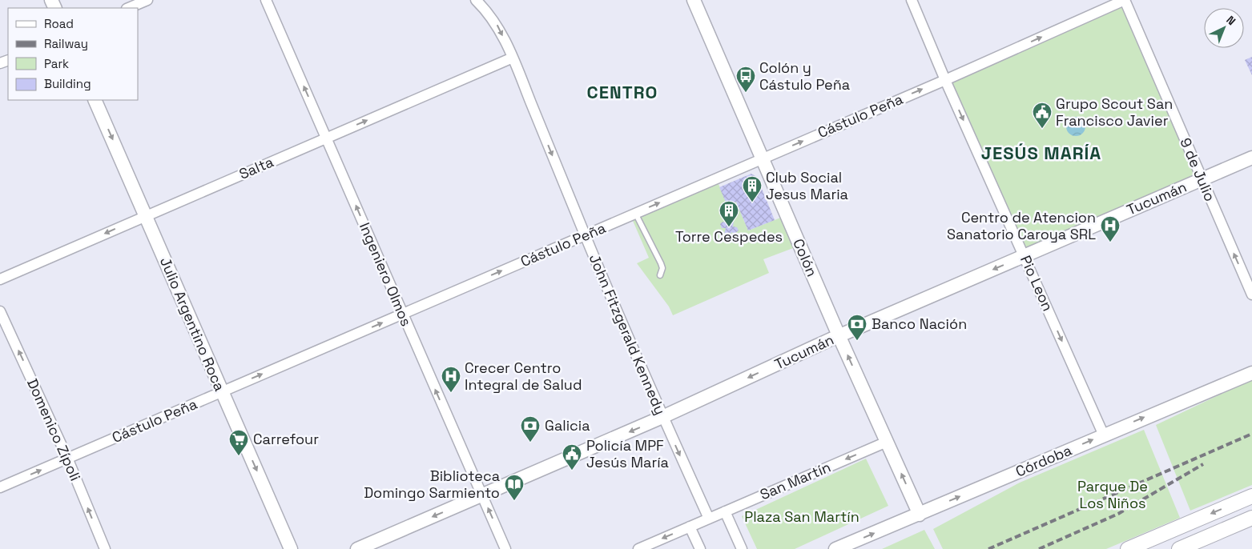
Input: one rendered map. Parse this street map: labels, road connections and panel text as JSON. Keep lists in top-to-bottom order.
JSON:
{
  "streets": {
    "street": [
      "Cástulo Peña",
      "Salta",
      "9 de Julio",
      "Tucumán",
      "Colón",
      "Ingeniero Olmos",
      "Pio Leon",
      "Julio Argentino Roca",
      "John Fitzgerald Kennedy",
      "Domenico Zípoli",
      "Córdoba",
      "San Martín"
    ]
  },
  "crossings": [
    ["Cástulo Peña", "9 de Julio"],
    ["Cástulo Peña", "Colón"],
    ["Cástulo Peña", "Ingeniero Olmos"],
    ["Cástulo Peña", "Pio Leon"],
    ["Cástulo Peña", "Julio Argentino Roca"],
    ["Cástulo Peña", "John Fitzgerald Kennedy"],
    ["Cástulo Peña", "Domenico Zípoli"],
    ["Salta", "Ingeniero Olmos"],
    ["Salta", "Julio Argentino Roca"],
    ["Salta", "John Fitzgerald Kennedy"],
    ["9 de Julio", "Tucumán"],
    ["Tucumán", "Colón"],
    ["Tucumán", "Ingeniero Olmos"],
    ["Tucumán", "Pio Leon"],
    ["Tucumán", "John Fitzgerald Kennedy"],
    ["Colón", "Córdoba"],
    ["Colón", "San Martín"],
    ["Pio Leon", "Córdoba"],
    ["John Fitzgerald Kennedy", "San Martín"]
  ],
  "one_way": [
    "Cástulo Peña",
    "9 de Julio",
    "Tucumán",
    "Ingeniero Olmos",
    "Pio Leon",
    "Julio Argentino Roca",
    "John Fitzgerald Kennedy",
    "Domenico Zípoli",
    "Córdoba",
    "San Martín"
  ],
  "districts": ["CENTRO", "JESÚS MARÍA"],
  "parks": ["Parque De Los Niños", "Plaza San Martín"],
  "places": {
    "bus stop": ["Colón y Cástulo Peña"],
    "public building": ["Grupo Scout San Francisco Javier", "Policía MPF Jesús María"],
    "building": ["Club Social Jesus Maria", "Torre Cespedes"],
    "hospital": ["Centro de Atencion Sanatorio Caroya SRL", "Crecer Centro Integral de Salud"],
    "bank": ["Banco Nación", "Galicia"],
    "supermarket": ["Carrefour"],
    "library": ["Biblioteca Domingo Sarmiento"]
  },
  "legend": [
    "Road",
    "Railway",
    "Park",
    "Building"
  ],
  "north": "top right"
}
